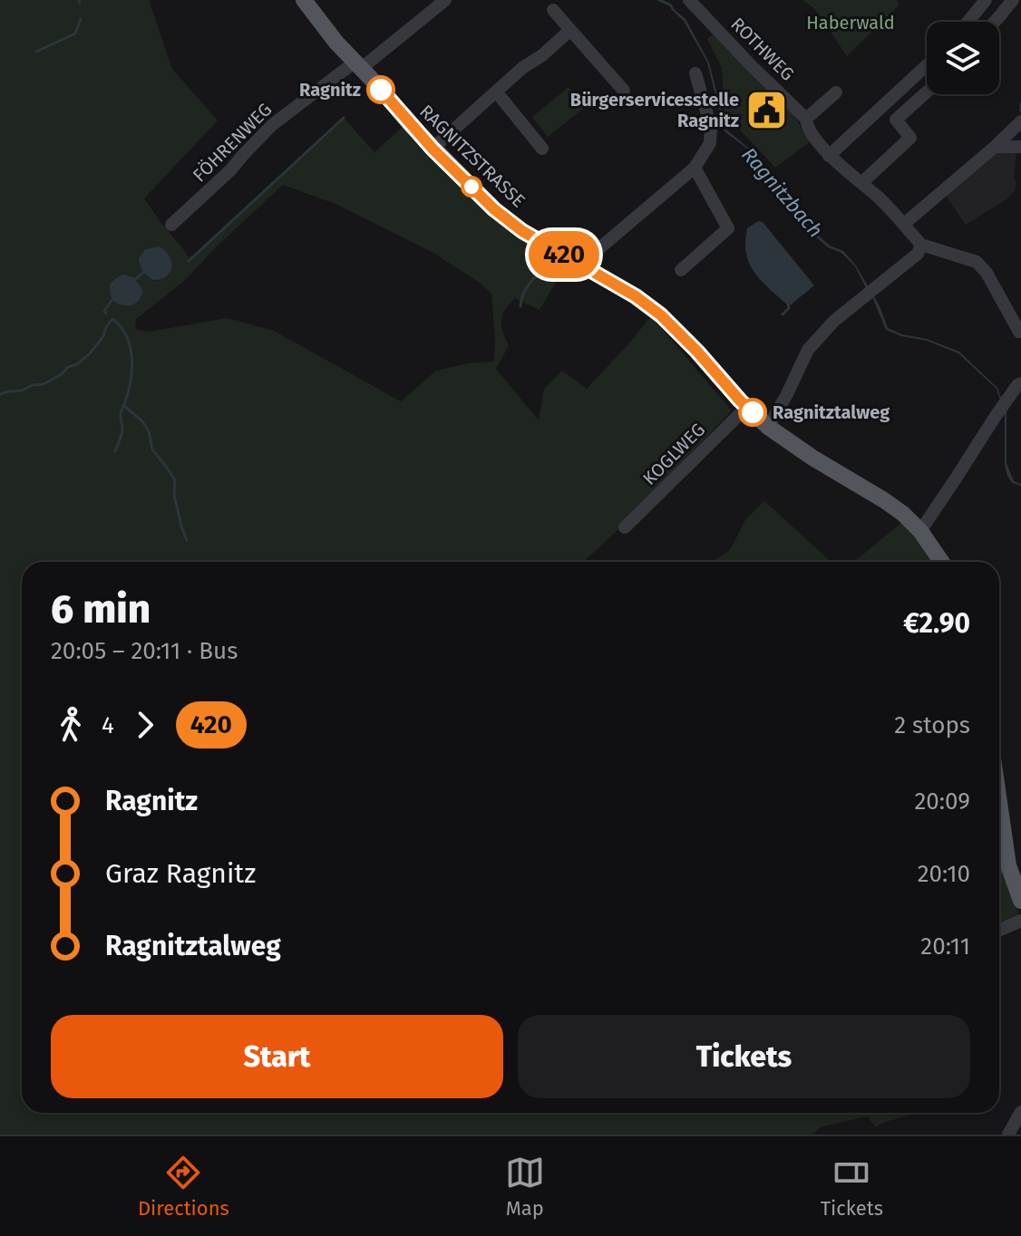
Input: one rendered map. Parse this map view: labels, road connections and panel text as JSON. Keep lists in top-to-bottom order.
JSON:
{
  "streets": {
    "main road": ["RAGNITZSTRASSE"],
    "street": ["ROTHWEG", "FÖHRENWEG", "KOGLWEG"]
  },
  "crossings": [
    ["FÖHRENWEG", "RAGNITZSTRASSE"],
    ["RAGNITZSTRASSE", "KOGLWEG"]
  ],
  "water": ["Ragnitzbach"],
  "parks": ["Haberwald"],
  "places": {
    "other": ["Ragnitz", "Ragnitztalweg"],
    "public building": ["Bürgerservicesstelle Ragnitz"]
  },
  "lines": ["bus line 420"],
  "page": {
    "on_map": "420",
    "heading": ["6 min", "20:05 – 20:11 · Bus", "€2.90"],
    "legs": ["4", "420", "2 stops"],
    "list": [
      {
        "name": "Ragnitz",
        "value": "20:09"
      },
      {
        "name": "Graz Ragnitz",
        "value": "20:10"
      },
      {
        "name": "Ragnitztalweg",
        "value": "20:11"
      }
    ],
    "buttons": ["Start", "Tickets"],
    "tabs": ["Directions", "Map", "Tickets"]
  }
}
